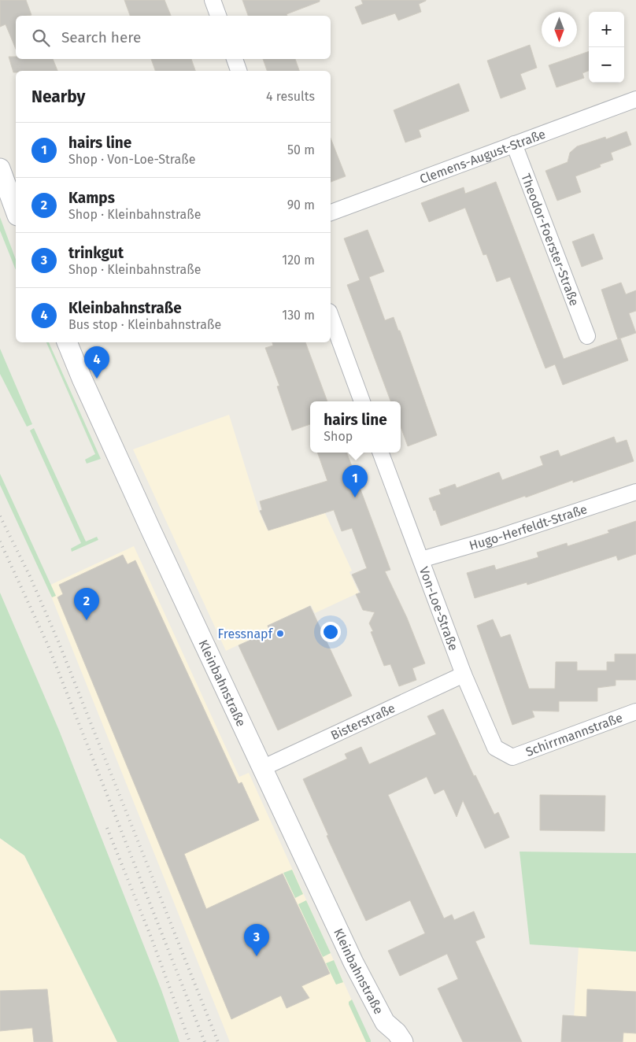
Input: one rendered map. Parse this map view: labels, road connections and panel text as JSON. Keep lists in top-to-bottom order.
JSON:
{
  "streets": {
    "street": [
      "Clemens-August-Straße",
      "Theodor-Foerster-Straße",
      "Hugo-Herfeldt-Straße",
      "Von-Loe-Straße",
      "Kleinbahnstraße",
      "Bisterstraße",
      "Schirrmannstraße"
    ]
  },
  "crossings": [
    ["Clemens-August-Straße", "Theodor-Foerster-Straße"],
    ["Hugo-Herfeldt-Straße", "Von-Loe-Straße"],
    ["Von-Loe-Straße", "Bisterstraße"],
    ["Von-Loe-Straße", "Schirrmannstraße"],
    ["Kleinbahnstraße", "Bisterstraße"]
  ],
  "places": ["Fressnapf"],
  "north": "bottom",
  "page": {
    "map_buttons": ["+", "−"],
    "search": "Search here",
    "heading": ["Nearby", "4 results"],
    "list": [
      {
        "mark": "1",
        "name": "hairs line",
        "note": "Shop · Von-Loe-Straße",
        "value": "50 m"
      },
      {
        "mark": "2",
        "name": "Kamps",
        "note": "Shop · Kleinbahnstraße",
        "value": "90 m"
      },
      {
        "mark": "3",
        "name": "trinkgut",
        "note": "Shop · Kleinbahnstraße",
        "value": "120 m"
      },
      {
        "mark": "4",
        "name": "Kleinbahnstraße",
        "note": "Bus stop · Kleinbahnstraße",
        "value": "130 m"
      }
    ],
    "pins": [
      "4",
      "1",
      "2",
      "3"
    ],
    "popup": ["hairs line", "Shop"]
  }
}
